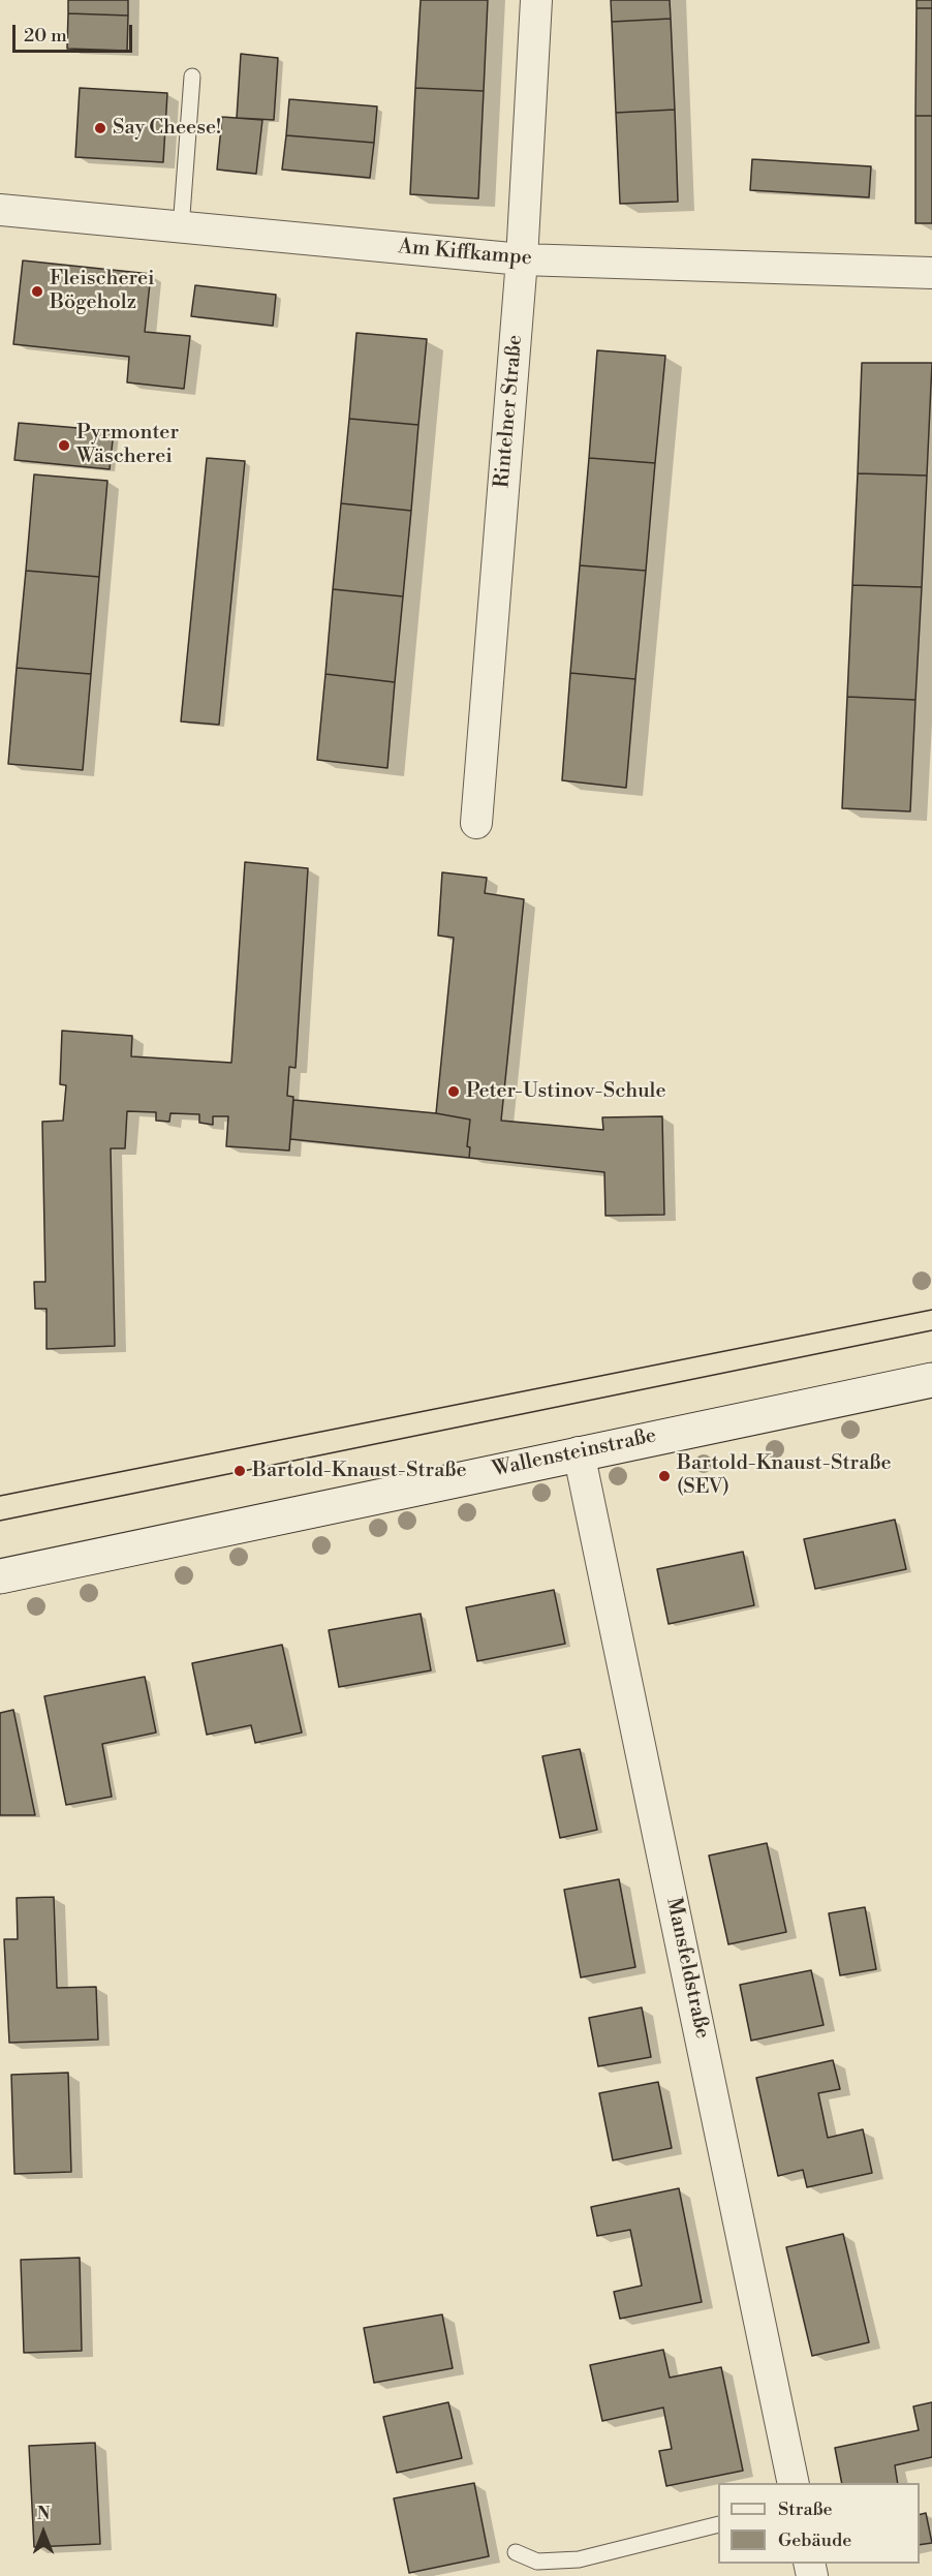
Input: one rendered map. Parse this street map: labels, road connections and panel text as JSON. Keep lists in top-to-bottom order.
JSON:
{
  "streets": {
    "street": [
      "Am Kiffkampe",
      "Rintelner Straße",
      "Wallensteinstraße",
      "Mansfeldstraße"
    ]
  },
  "crossings": [
    ["Am Kiffkampe", "Rintelner Straße"],
    ["Wallensteinstraße", "Mansfeldstraße"]
  ],
  "places": [
    "Say Cheese!",
    "Fleischerei Bögeholz",
    "Pyrmonter Wäscherei",
    "Peter-Ustinov-Schule",
    "Bartold-Knaust-Straße",
    "Bartold-Knaust-Straße (SEV)"
  ],
  "legend": ["Straße", "Gebäude"],
  "scale_bar": "20 m",
  "north": "top"
}
